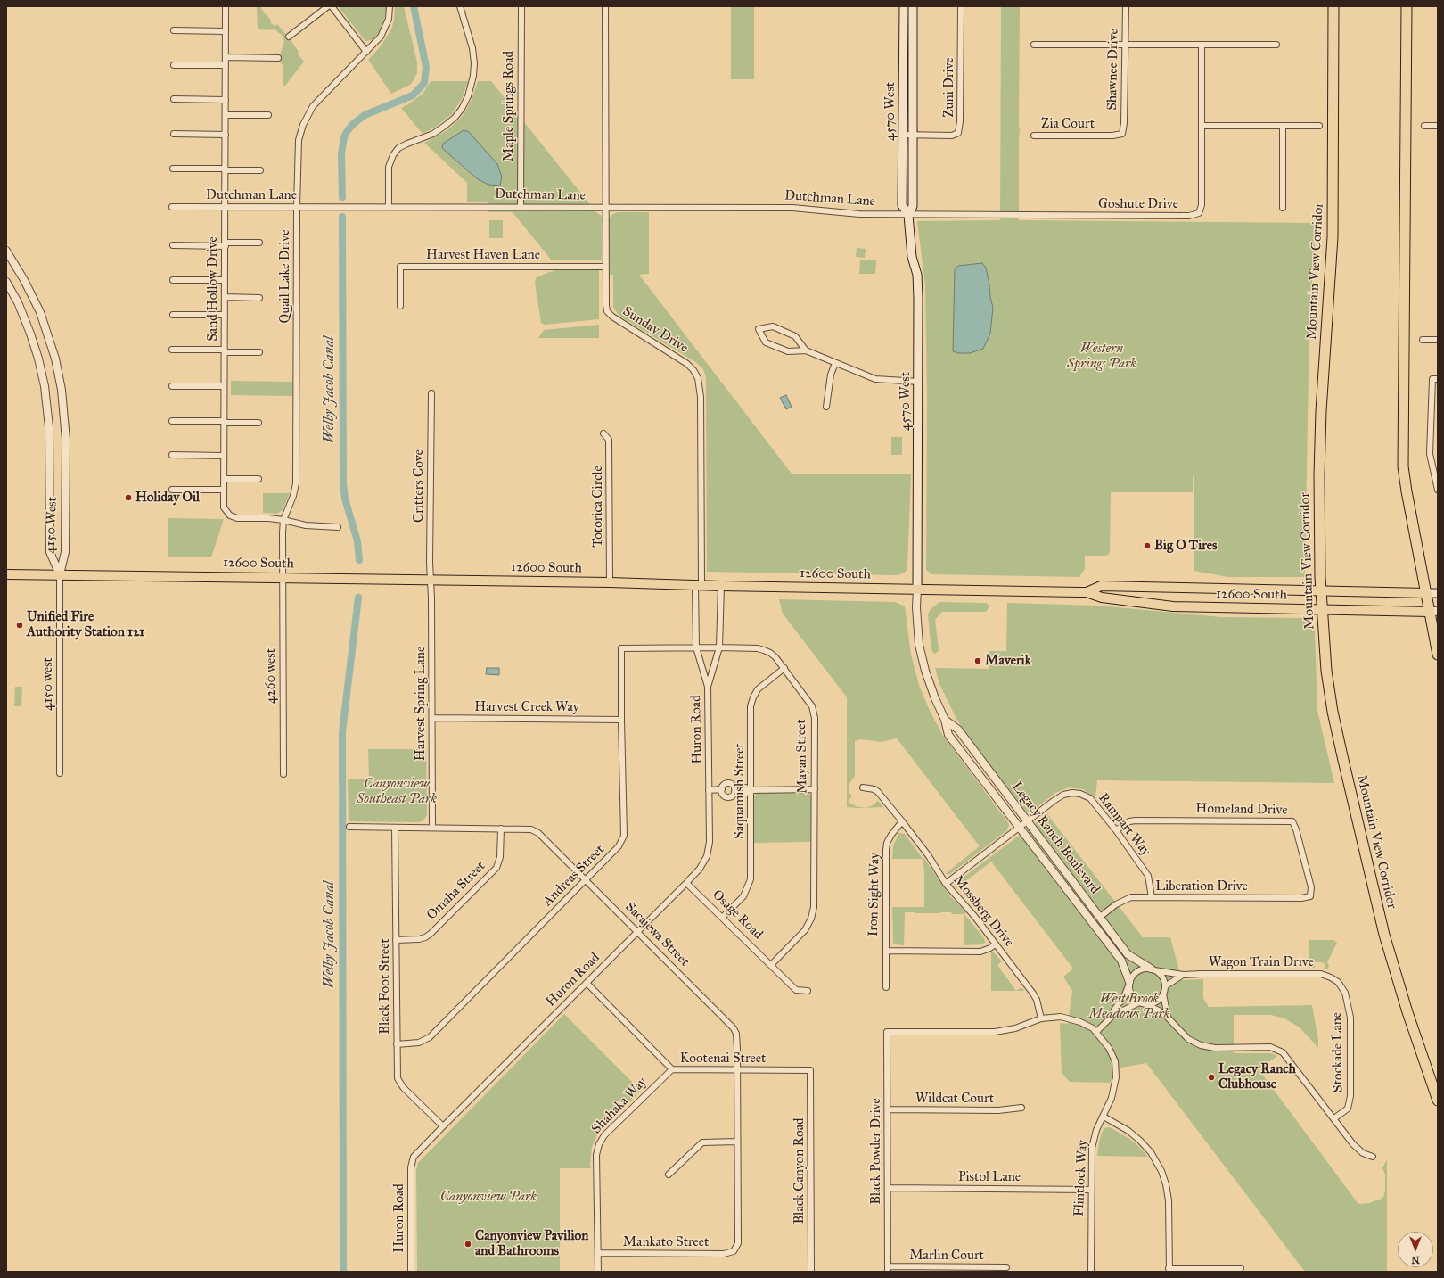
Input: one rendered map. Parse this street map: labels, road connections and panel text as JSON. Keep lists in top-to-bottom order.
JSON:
{
  "streets": {
    "highway": ["Mountain View Corridor"],
    "main road": ["4570 West", "12600 South"],
    "street": [
      "Shawnee Drive",
      "Zuni Drive",
      "Maple Springs Road",
      "Zia Court",
      "Dutchman Lane",
      "Goshute Drive",
      "Harvest Haven Lane",
      "Quail Lake Drive",
      "Sand Hollow Drive",
      "Sunday Drive",
      "Critters Cove",
      "Totorica Circle",
      "4150 West",
      "4260 west",
      "4150 west",
      "Harvest Spring Lane",
      "Harvest Creek Way",
      "Huron Road",
      "Mayan Street",
      "Saquamish Street",
      "Homeland Drive",
      "Rampart Way",
      "Legacy Ranch Boulevard",
      "Andreas Street",
      "Liberation Drive",
      "Omaha Street",
      "Iron Sight Way",
      "Mossberg Drive",
      "Osage Road",
      "Sacajewa Street",
      "Wagon Train Drive",
      "Black Foot Street",
      "Stockade Lane",
      "Kootenai Street",
      "Wildcat Court",
      "Shahaka Way",
      "Black Powder Drive",
      "Black Canyon Road",
      "Pistol Lane",
      "Flintlock Way",
      "Mankato Street",
      "Marlin Court"
    ]
  },
  "crossings": [
    ["Shawnee Drive", "Zia Court"],
    ["Zuni Drive", "4570 West"],
    ["Maple Springs Road", "Dutchman Lane"],
    ["4570 West", "Dutchman Lane"],
    ["4570 West", "Goshute Drive"],
    ["4570 West", "12600 South"],
    ["4570 West", "Legacy Ranch Boulevard"],
    ["Dutchman Lane", "Goshute Drive"],
    ["Dutchman Lane", "Quail Lake Drive"],
    ["Dutchman Lane", "Sand Hollow Drive"],
    ["Dutchman Lane", "Sunday Drive"],
    ["Harvest Haven Lane", "Sunday Drive"],
    ["Mountain View Corridor", "12600 South"],
    ["Quail Lake Drive", "Sand Hollow Drive"],
    ["Quail Lake Drive", "12600 South"],
    ["Quail Lake Drive", "4260 west"],
    ["Sunday Drive", "12600 South"],
    ["Sunday Drive", "Huron Road"],
    ["Critters Cove", "12600 South"],
    ["Critters Cove", "Harvest Spring Lane"],
    ["Totorica Circle", "12600 South"],
    ["4150 West", "12600 South"],
    ["4150 West", "4150 west"],
    ["12600 South", "4260 west"],
    ["12600 South", "4150 west"],
    ["12600 South", "Harvest Spring Lane"],
    ["12600 South", "Huron Road"],
    ["12600 South", "Legacy Ranch Boulevard"],
    ["Harvest Spring Lane", "Harvest Creek Way"],
    ["Harvest Spring Lane", "Sacajewa Street"],
    ["Harvest Creek Way", "Andreas Street"],
    ["Huron Road", "Mayan Street"],
    ["Huron Road", "Osage Road"],
    ["Huron Road", "Sacajewa Street"],
    ["Huron Road", "Black Foot Street"],
    ["Huron Road", "Kootenai Street"],
    ["Mayan Street", "Saquamish Street"],
    ["Mayan Street", "Andreas Street"],
    ["Mayan Street", "Osage Road"],
    ["Saquamish Street", "Osage Road"],
    ["Homeland Drive", "Rampart Way"],
    ["Homeland Drive", "Liberation Drive"],
    ["Rampart Way", "Legacy Ranch Boulevard"],
    ["Rampart Way", "Liberation Drive"],
    ["Rampart Way", "Mossberg Drive"],
    ["Legacy Ranch Boulevard", "Liberation Drive"],
    ["Legacy Ranch Boulevard", "Wagon Train Drive"],
    ["Andreas Street", "Sacajewa Street"],
    ["Andreas Street", "Black Foot Street"],
    ["Omaha Street", "Sacajewa Street"],
    ["Omaha Street", "Black Foot Street"],
    ["Iron Sight Way", "Mossberg Drive"],
    ["Mossberg Drive", "Flintlock Way"],
    ["Sacajewa Street", "Black Foot Street"],
    ["Sacajewa Street", "Kootenai Street"],
    ["Sacajewa Street", "Mankato Street"],
    ["Wagon Train Drive", "Stockade Lane"],
    ["Kootenai Street", "Shahaka Way"],
    ["Kootenai Street", "Black Canyon Road"],
    ["Wildcat Court", "Black Powder Drive"],
    ["Shahaka Way", "Mankato Street"],
    ["Black Powder Drive", "Pistol Lane"],
    ["Black Powder Drive", "Flintlock Way"],
    ["Black Powder Drive", "Marlin Court"],
    ["Pistol Lane", "Flintlock Way"]
  ],
  "water": ["Welby Jacob Canal"],
  "parks": [
    "Western Springs Park",
    "Canyonview Southeast Park",
    "West Brook Meadows Park",
    "Canyonview Park"
  ],
  "places": [
    "Holiday Oil",
    "Big O Tires",
    "Unified Fire Authority Station 121",
    "Maverik",
    "Legacy Ranch Clubhouse",
    "Canyonview Pavilion and Bathrooms"
  ],
  "north": "bottom"
}
